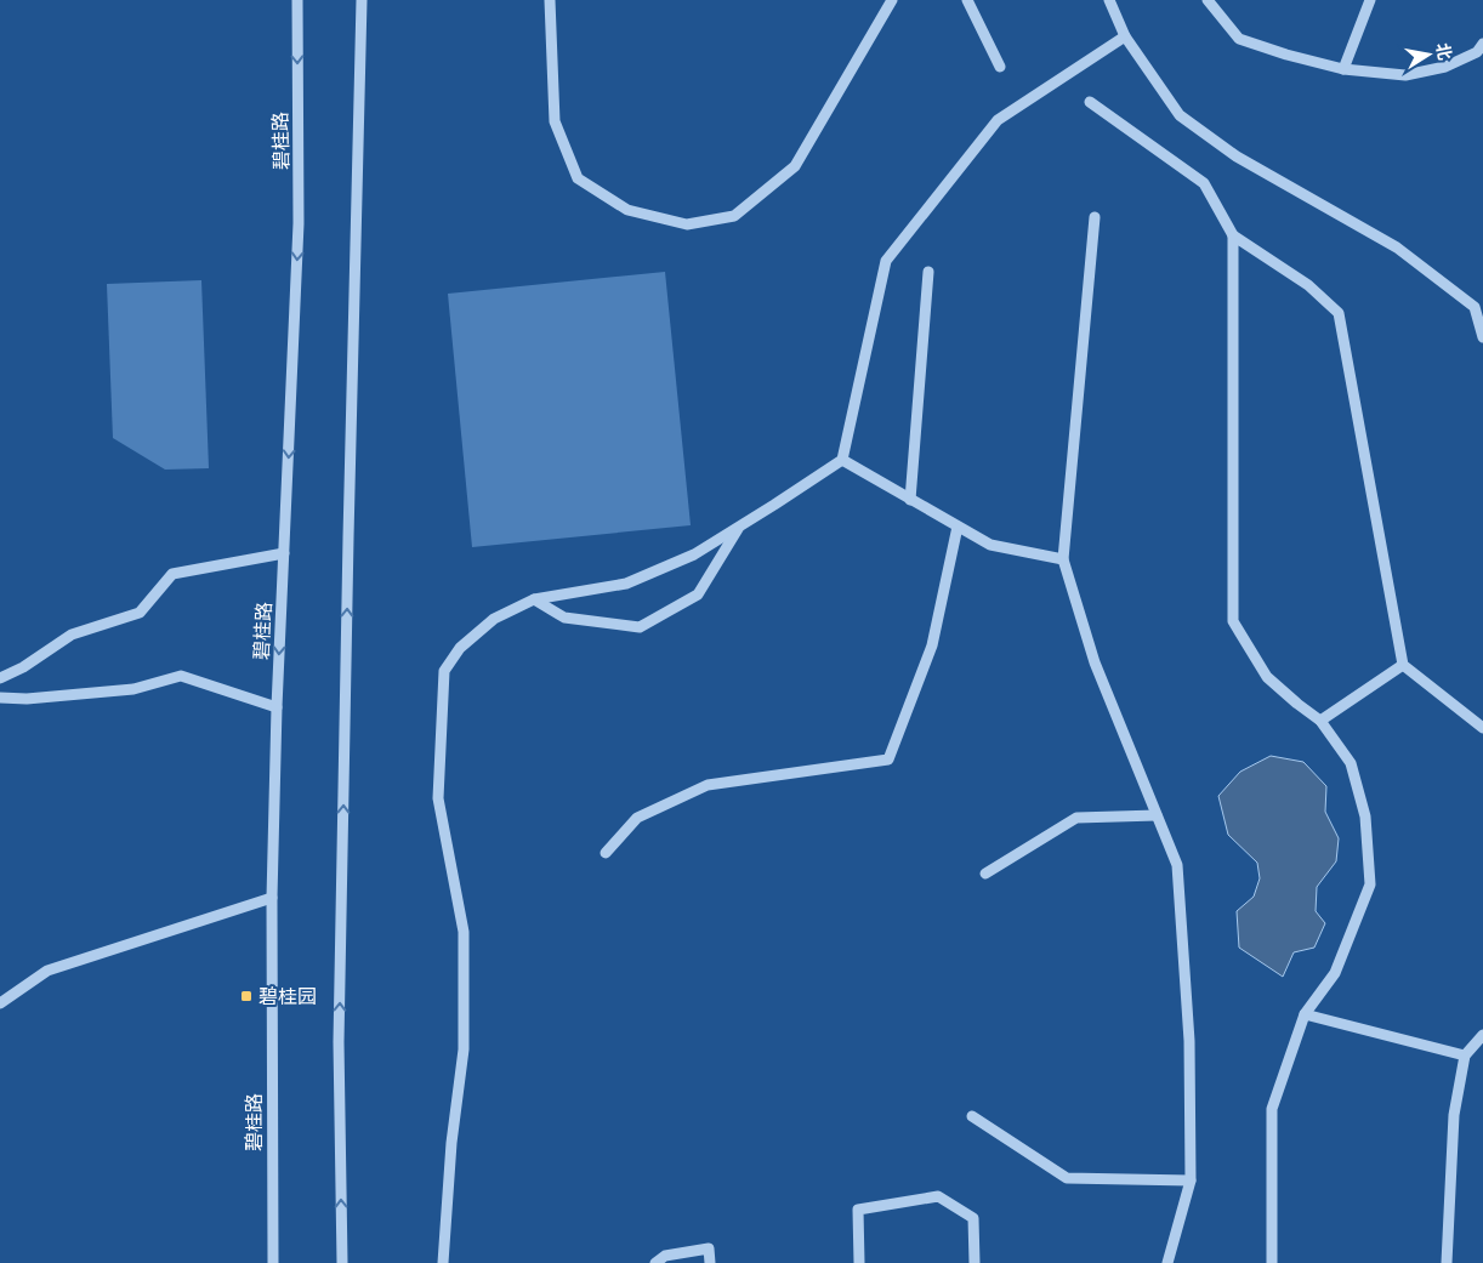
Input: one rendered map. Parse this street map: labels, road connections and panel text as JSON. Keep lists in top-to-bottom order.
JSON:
{
  "streets": {
    "street": ["碧桂路"]
  },
  "places": {
    "transit": ["碧桂园"]
  },
  "north": "right"
}
